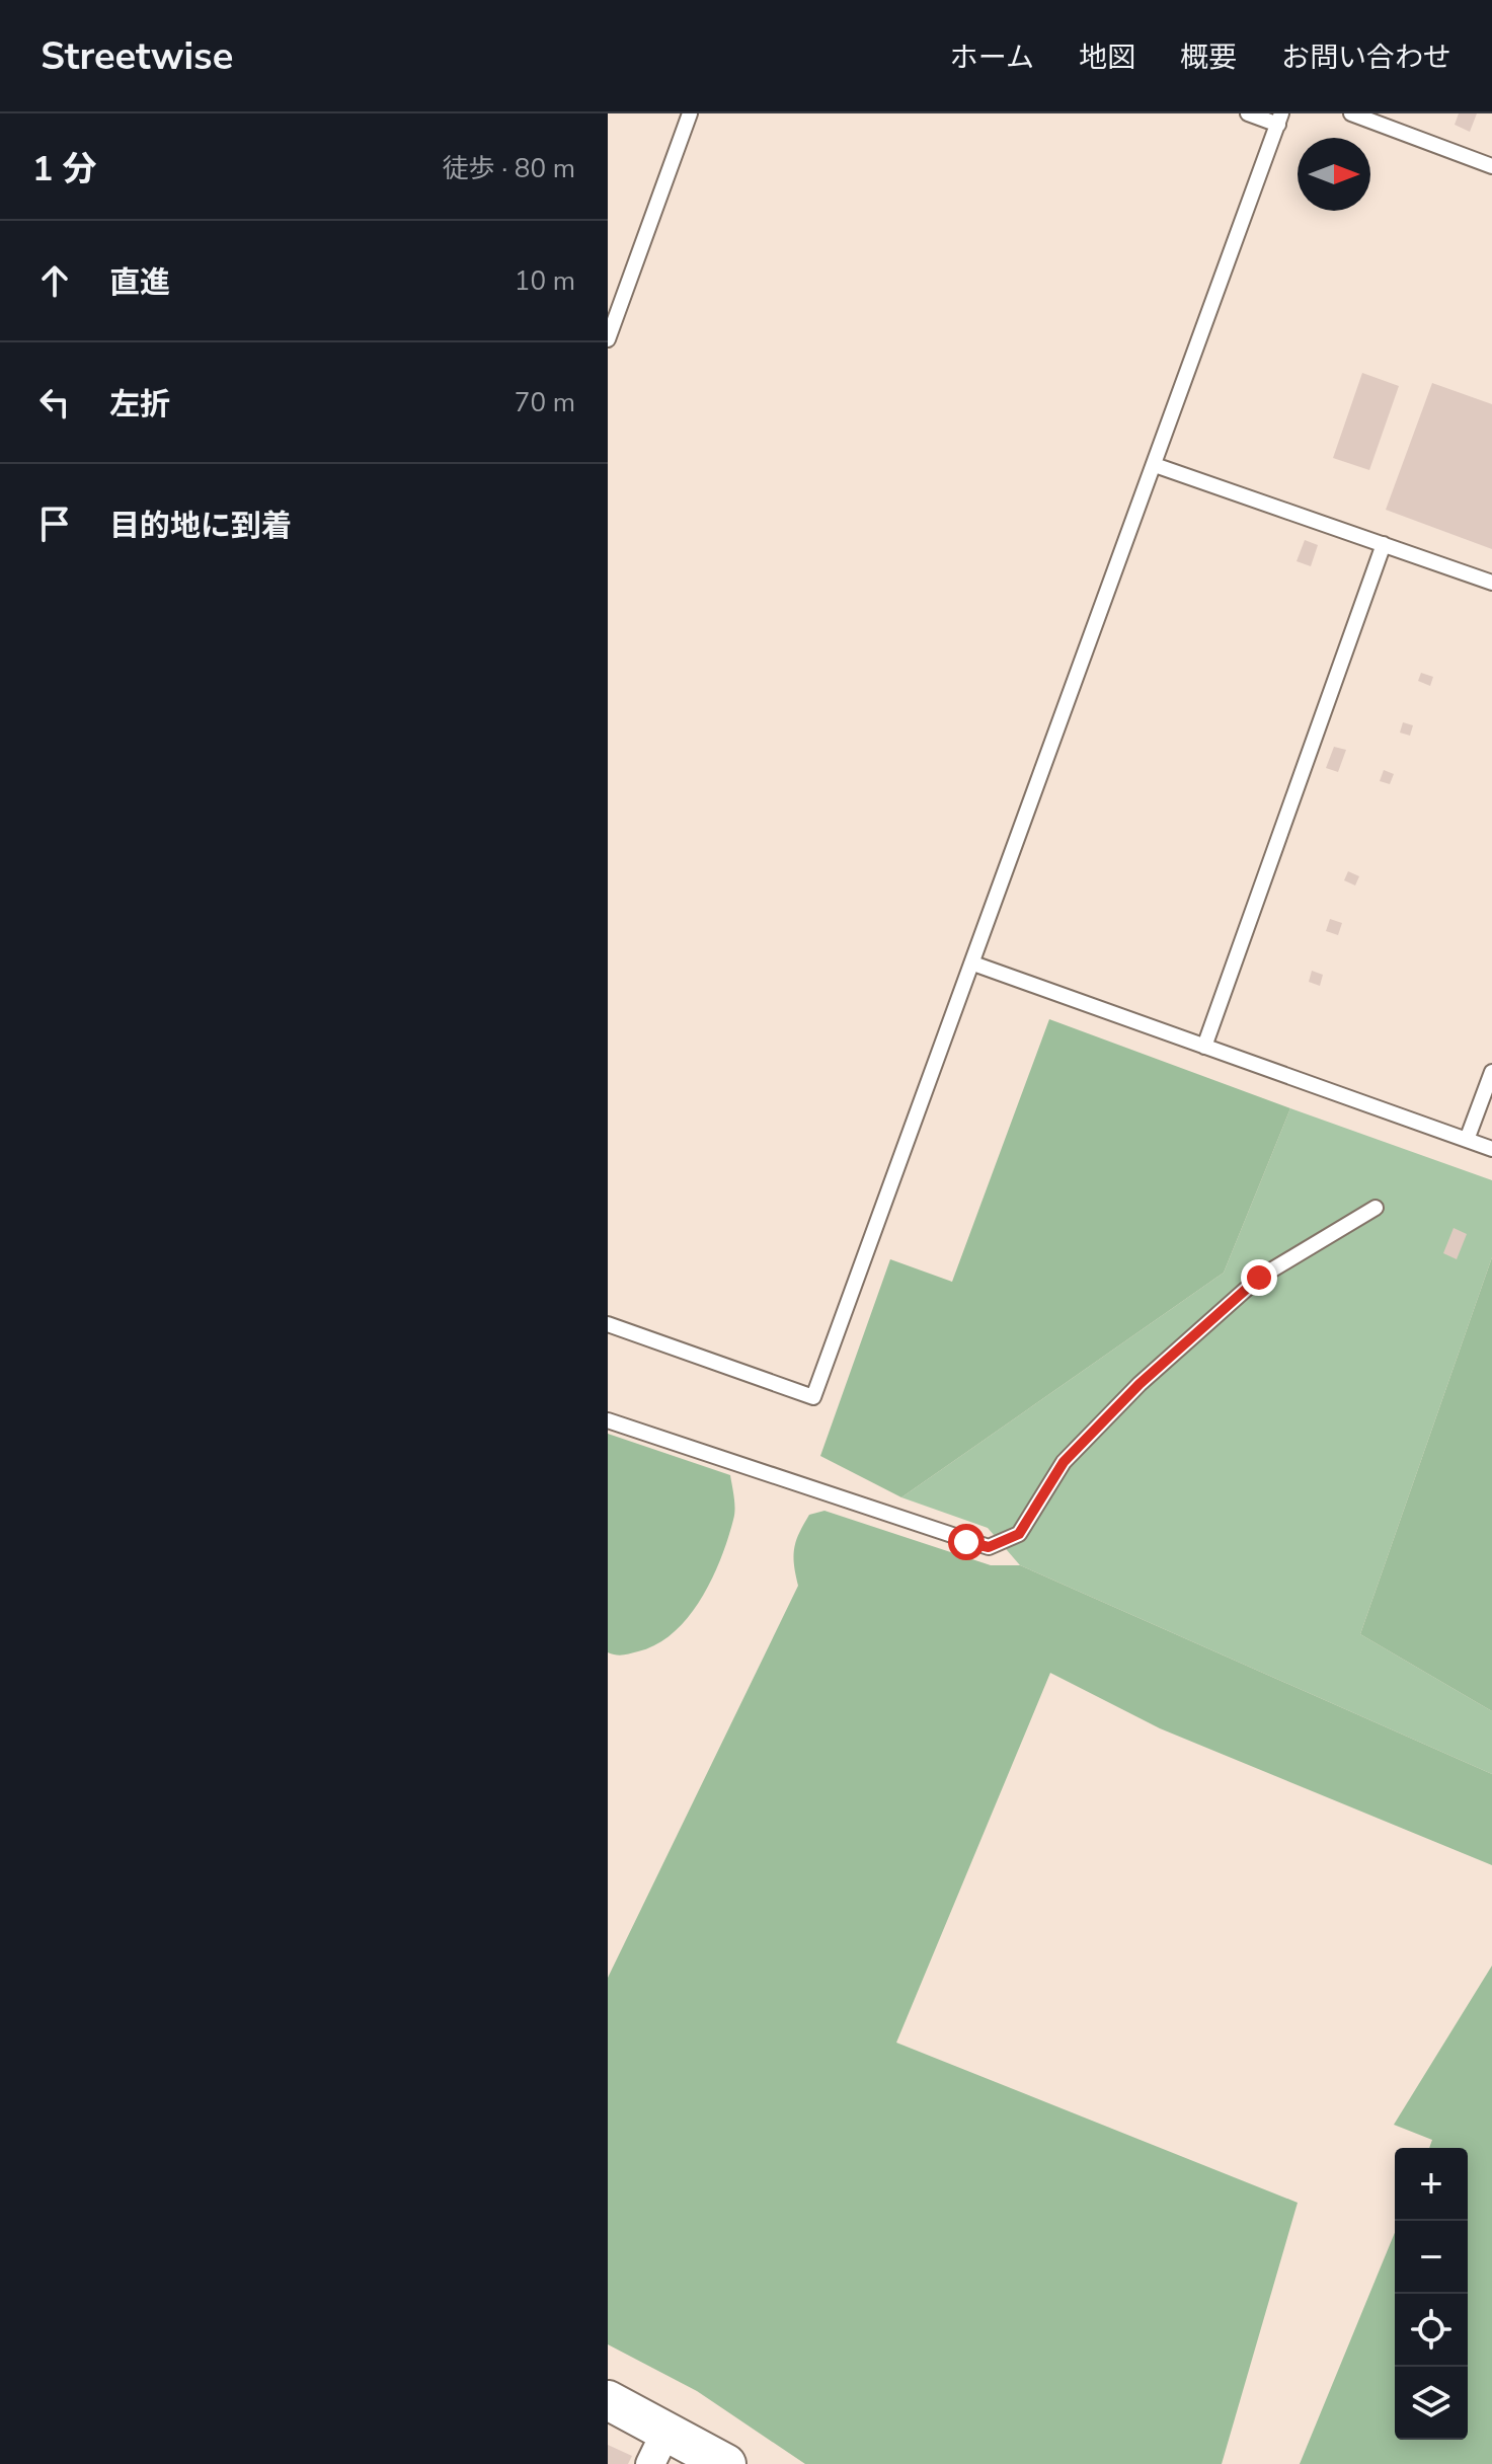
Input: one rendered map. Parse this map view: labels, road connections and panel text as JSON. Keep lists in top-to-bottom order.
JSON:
{
  "north": "right",
  "page": {
    "header": "Streetwise",
    "nav": [
      "ホーム",
      "地図",
      "概要",
      "お問い合わせ"
    ],
    "heading": ["1 分", "徒歩 · 80 m"],
    "list": [
      ["直進", "10 m"],
      ["左折", "70 m"],
      "目的地に到着"
    ],
    "map_buttons": ["+", "−"]
  }
}
